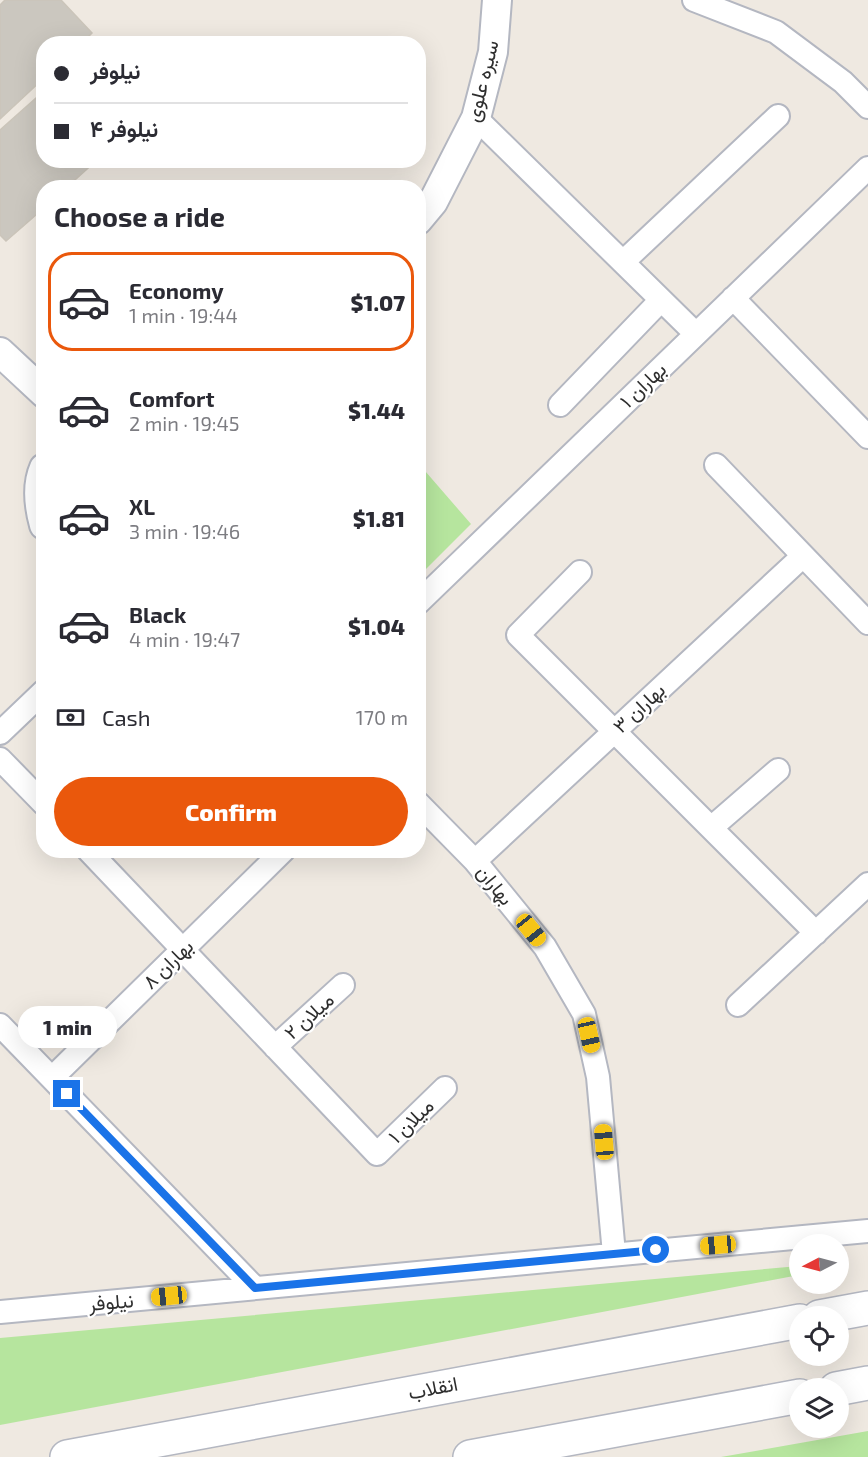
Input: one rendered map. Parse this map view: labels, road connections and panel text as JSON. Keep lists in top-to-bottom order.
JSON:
{
  "streets": {
    "main road": ["انقلاب"],
    "street": [
      "سیره علوی",
      "بهاران ۱",
      "بهاران ۳",
      "بهاران",
      "بهاران ۸",
      "میلان ۲",
      "میلان ۱",
      "نیلوفر"
    ]
  },
  "crossings": [
    ["بهاران ۳", "بهاران"],
    ["بهاران", "نیلوفر"],
    ["میلان ۲", "میلان ۱"]
  ],
  "north": "left",
  "page": {
    "banner": ["نیلوفر", "نیلوفر ۴"],
    "heading": "Choose a ride",
    "list": [
      {
        "name": "Economy",
        "note": "1 min · 19:44",
        "value": "$1.07"
      },
      {
        "name": "Comfort",
        "note": "2 min · 19:45",
        "value": "$1.44"
      },
      {
        "name": "XL",
        "note": "3 min · 19:46",
        "value": "$1.81"
      },
      {
        "name": "Black",
        "note": "4 min · 19:47",
        "value": "$1.04"
      }
    ],
    "pay": ["Cash", "170 m"],
    "buttons": "Confirm",
    "bubble": "1 min"
  }
}
